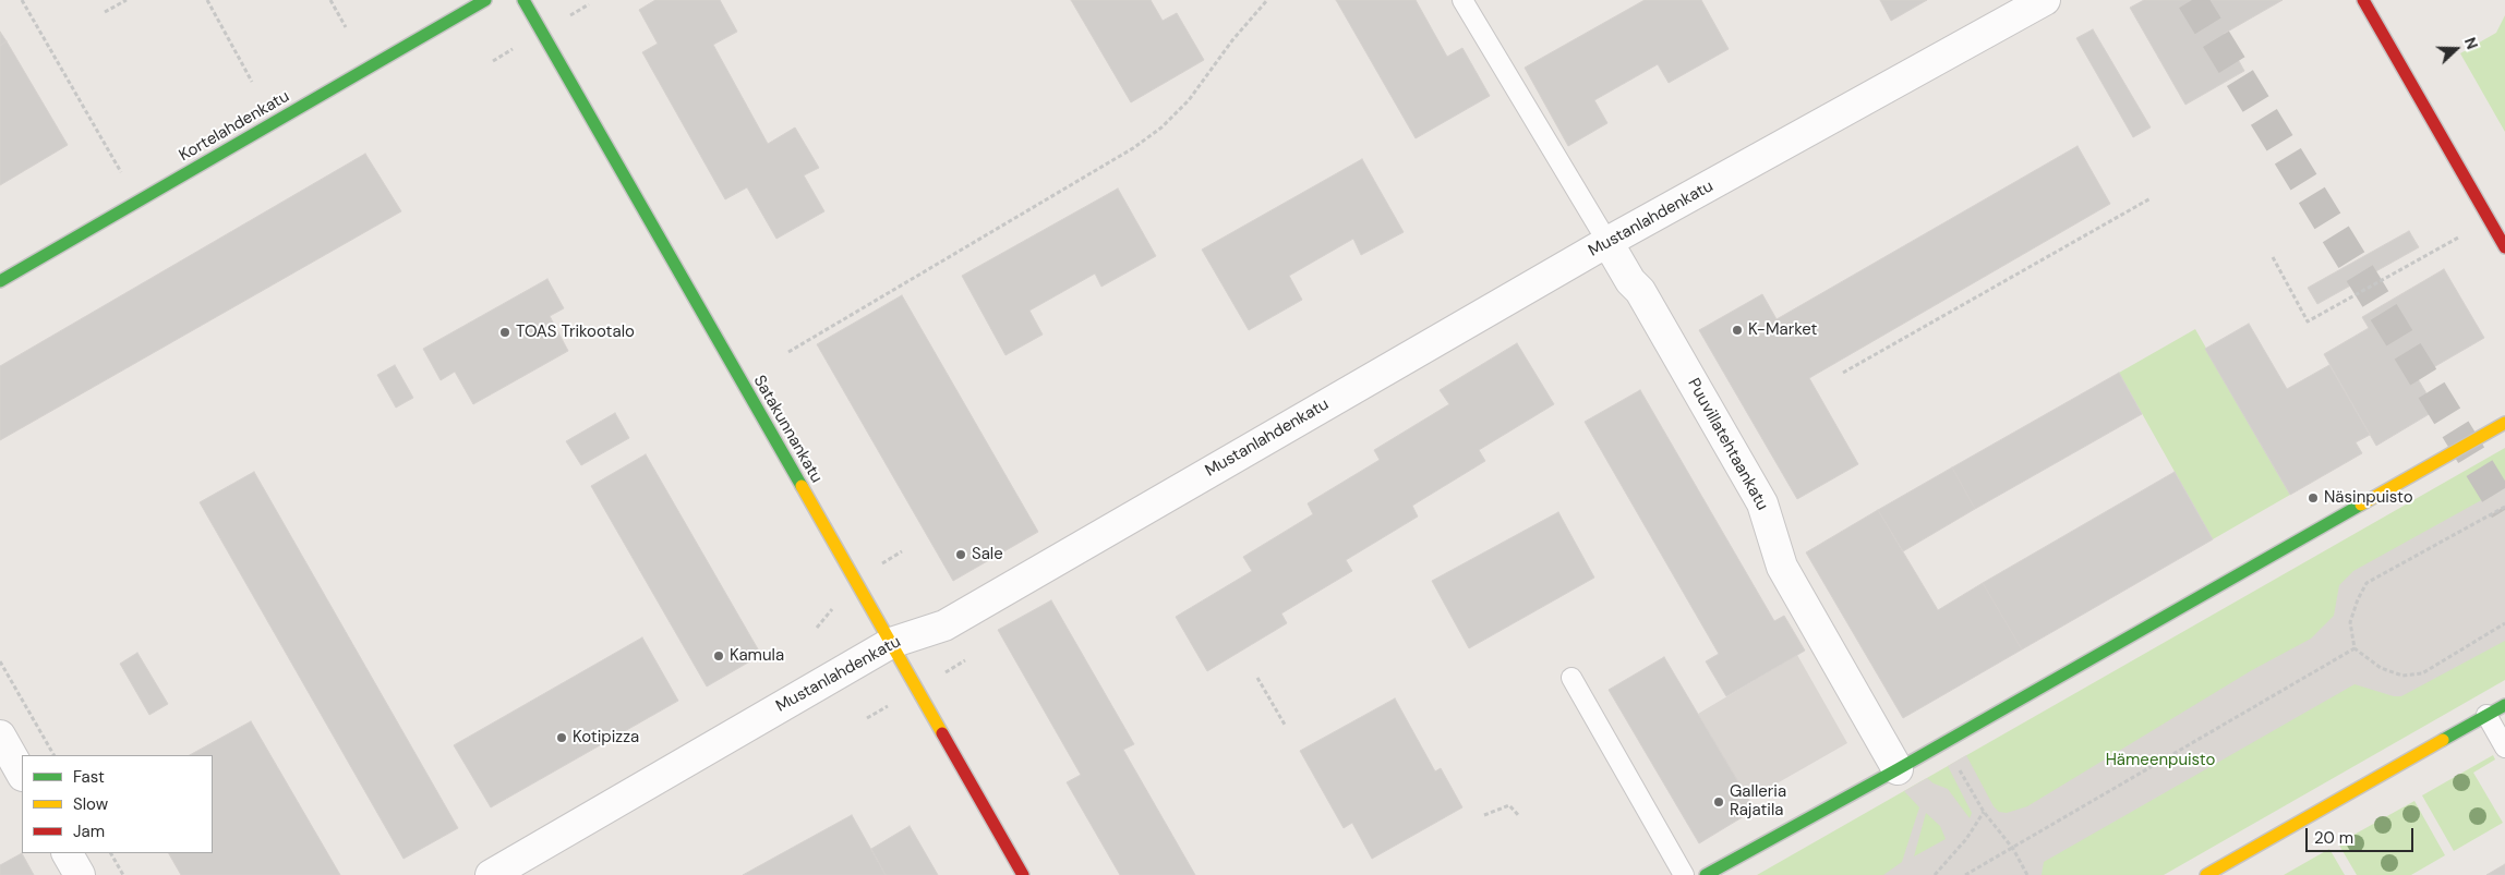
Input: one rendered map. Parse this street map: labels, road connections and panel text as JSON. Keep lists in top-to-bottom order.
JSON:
{
  "streets": {
    "street": [
      "Kortelahdenkatu",
      "Mustanlahdenkatu",
      "Satakunnankatu",
      "Puuvillatehtaankatu"
    ]
  },
  "crossings": [
    ["Mustanlahdenkatu", "Satakunnankatu"],
    ["Mustanlahdenkatu", "Puuvillatehtaankatu"]
  ],
  "parks": ["Hämeenpuisto"],
  "places": [
    "K-Market",
    "TOAS Trikootalo",
    "Näsinpuisto",
    "Sale",
    "Kamula",
    "Kotipizza",
    "Galleria Rajatila"
  ],
  "legend": ["Fast", "Slow", "Jam"],
  "scale_bar": "20 m",
  "north": "right"
}
